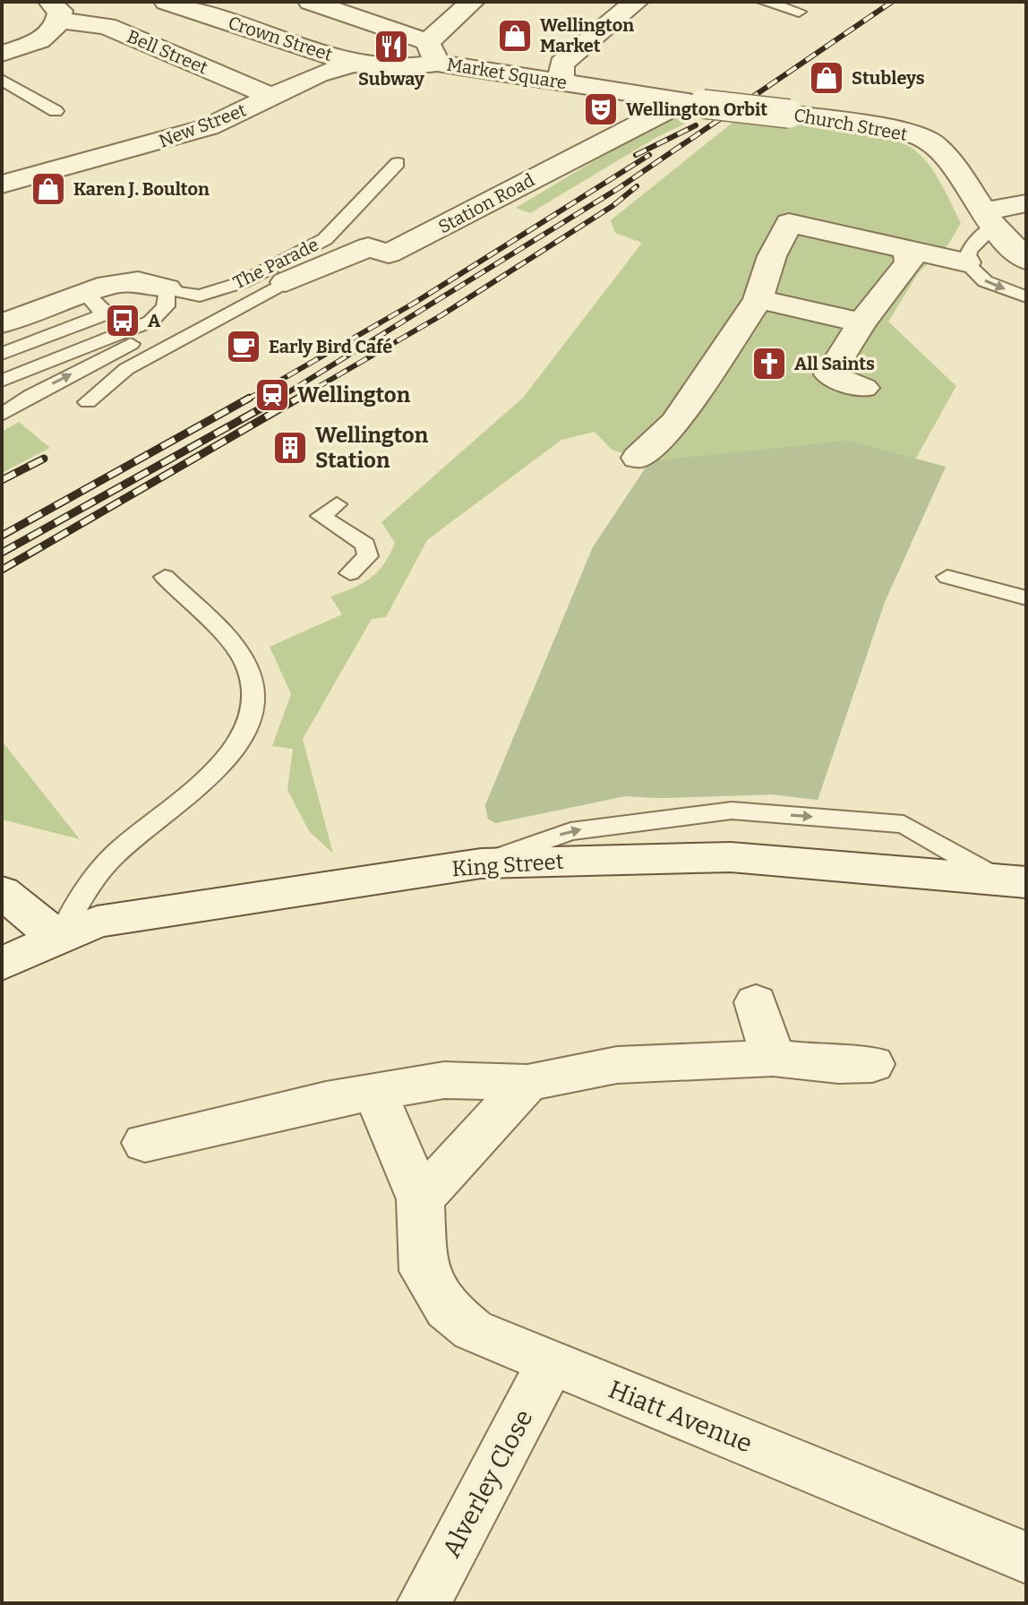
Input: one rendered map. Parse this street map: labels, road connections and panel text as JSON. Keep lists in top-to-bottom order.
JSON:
{
  "streets": {
    "street": [
      "Crown Street",
      "Bell Street",
      "Market Square",
      "Church Street",
      "New Street",
      "Station Road",
      "The Parade",
      "King Street",
      "Hiatt Avenue",
      "Alverley Close"
    ]
  },
  "crossings": [
    ["Crown Street", "New Street"],
    ["Bell Street", "New Street"],
    ["Market Square", "Church Street"],
    ["Market Square", "New Street"],
    ["Market Square", "Station Road"],
    ["Church Street", "Station Road"],
    ["Hiatt Avenue", "Alverley Close"]
  ],
  "places": {
    "shop": ["Wellington Market", "Stubleys", "Karen J. Boulton"],
    "restaurant": ["Subway"],
    "theatre": ["Wellington Orbit"],
    "bus stop": ["A"],
    "cafe": ["Early Bird Café"],
    "church": ["All Saints"],
    "station": ["Wellington"],
    "building": ["Wellington Station"]
  }
}
